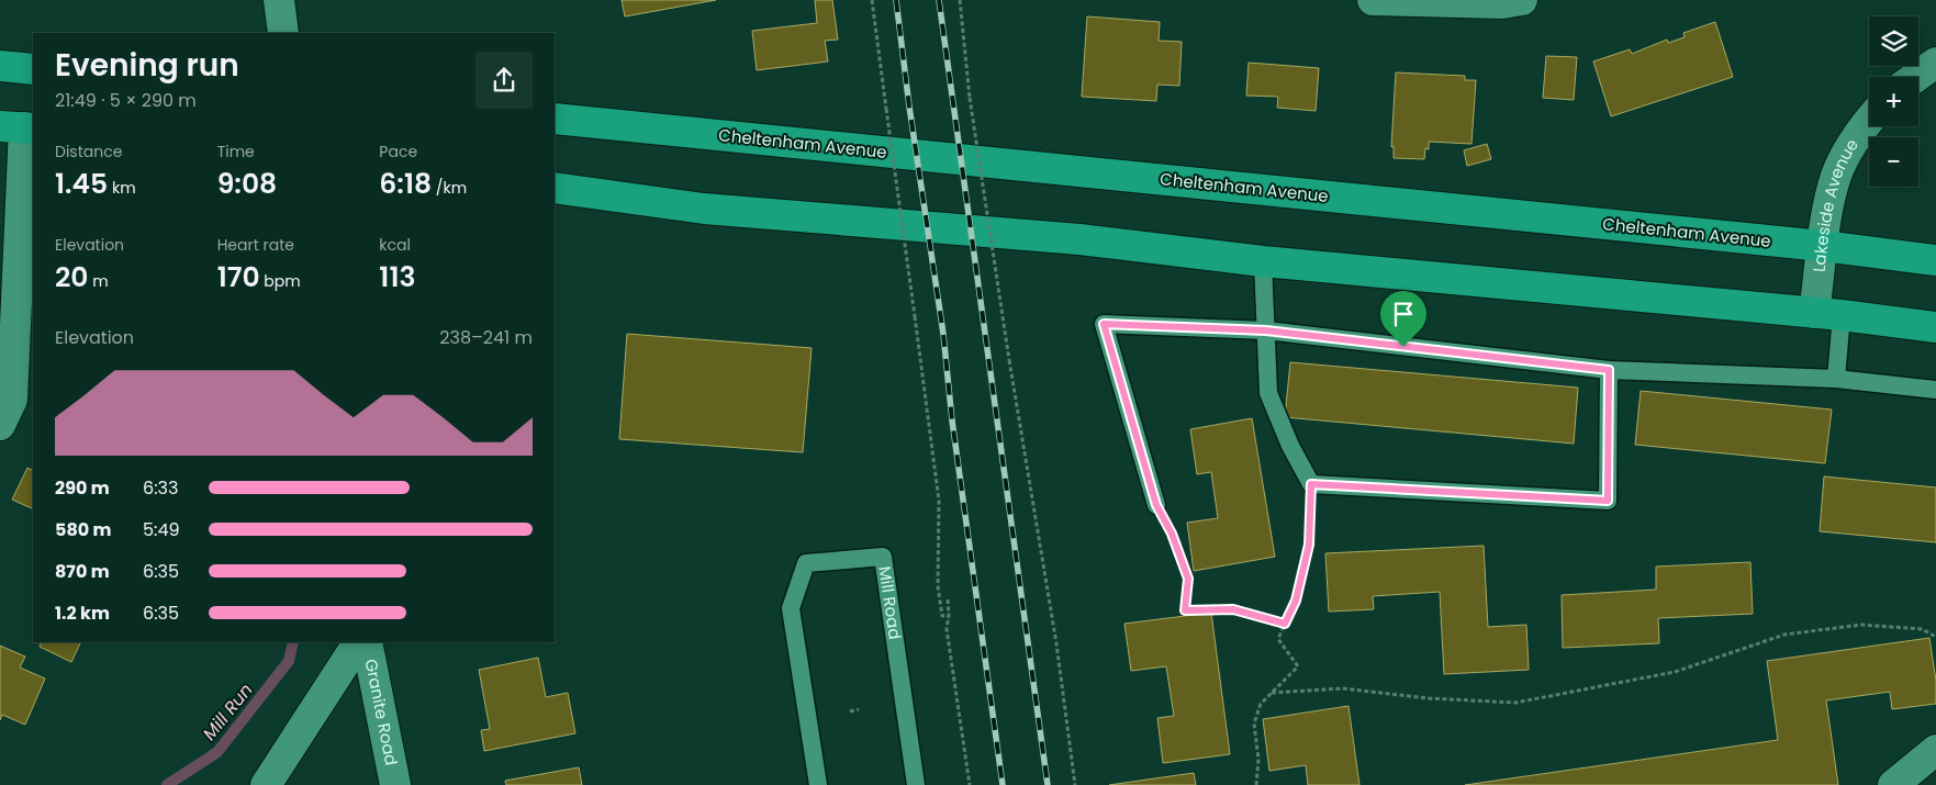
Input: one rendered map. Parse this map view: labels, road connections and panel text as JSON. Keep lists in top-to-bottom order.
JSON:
{
  "streets": {
    "highway": ["Cheltenham Avenue"],
    "street": ["Lakeside Avenue", "Granite Road"],
    "lane": ["Mill Road"]
  },
  "crossings": [
    ["Cheltenham Avenue", "Lakeside Avenue"]
  ],
  "water": ["Mill Run"],
  "page": {
    "map_buttons": ["+", "−"],
    "heading": ["Evening run", "21:49 · 5 × 290 m"],
    "stats": [
      ["Distance", "1.45 km"],
      ["Time", "9:08"],
      ["Pace", "6:18 /km"],
      ["Elevation", "20 m"],
      ["Heart rate", "170 bpm"],
      ["kcal", "113"]
    ],
    "chart": ["Elevation", "238–241 m"],
    "list": [
      {
        "name": "290 m",
        "note": "6:33"
      },
      {
        "name": "580 m",
        "note": "5:49"
      },
      {
        "name": "870 m",
        "note": "6:35"
      },
      {
        "name": "1.2 km",
        "note": "6:35"
      }
    ]
  }
}
